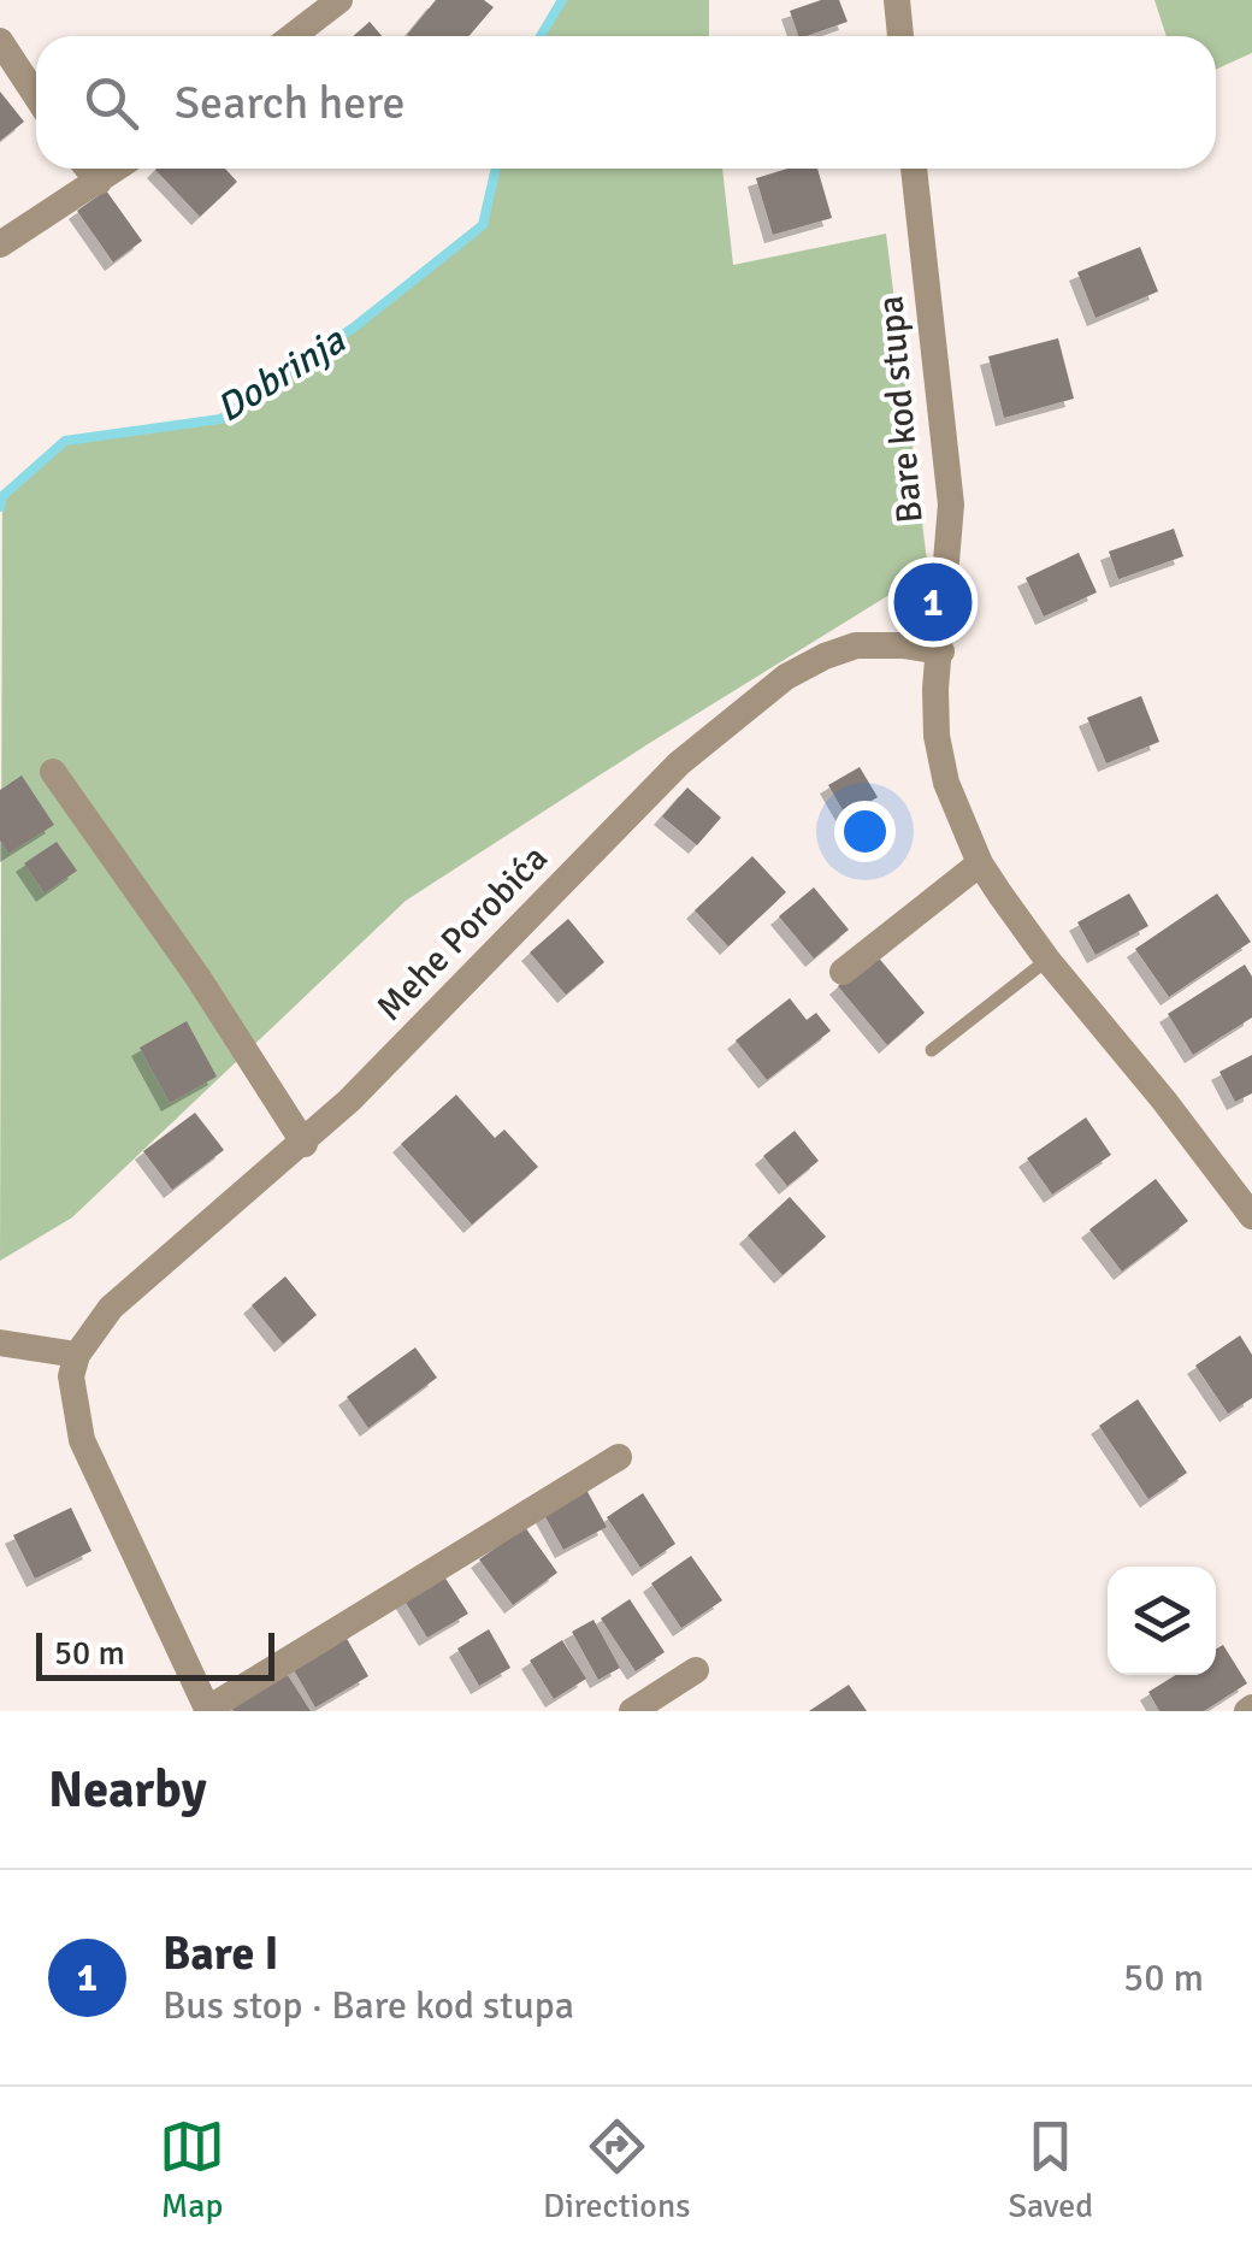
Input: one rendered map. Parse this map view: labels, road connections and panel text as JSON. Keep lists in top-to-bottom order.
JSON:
{
  "streets": {
    "street": ["Bare kod stupa", "Mehe Porobića"]
  },
  "crossings": [
    ["Bare kod stupa", "Mehe Porobića"]
  ],
  "water": ["Dobrinja"],
  "scale_bar": "50 m",
  "page": {
    "search": "Search here",
    "pins": "1",
    "scale": "50 m",
    "heading": "Nearby",
    "list": [
      {
        "mark": "1",
        "name": "Bare I",
        "note": "Bus stop · Bare kod stupa",
        "value": "50 m"
      }
    ],
    "nav": ["Map", "Directions", "Saved"]
  }
}
